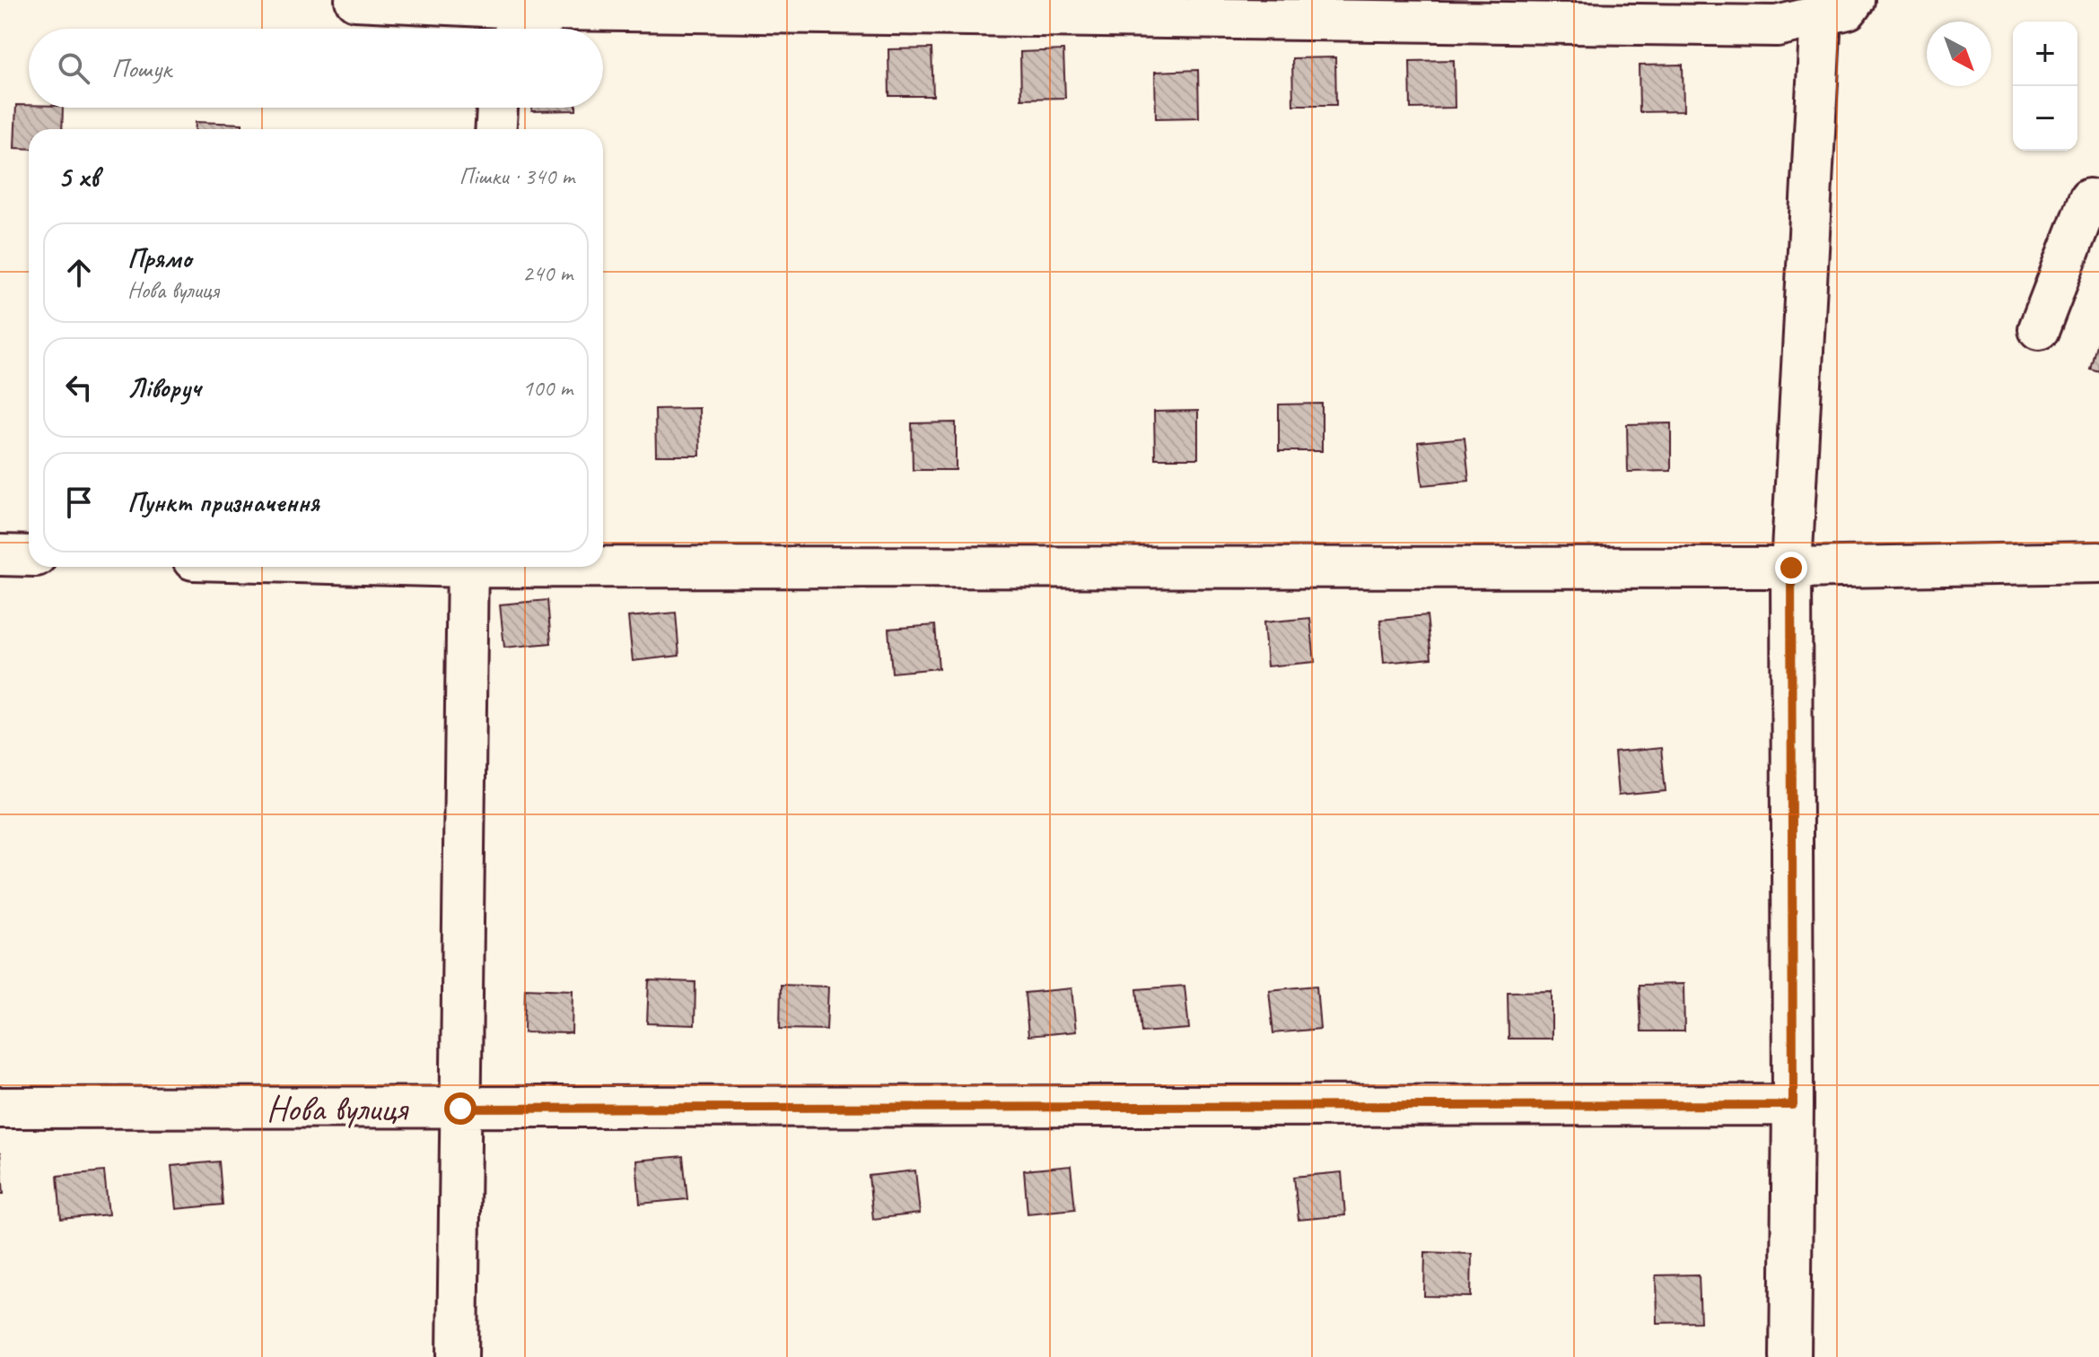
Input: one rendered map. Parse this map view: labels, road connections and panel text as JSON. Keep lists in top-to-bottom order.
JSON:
{
  "streets": {
    "street": ["Нова вулиця"]
  },
  "north": "bottom right",
  "page": {
    "map_buttons": ["+", "−"],
    "search": "Пошук",
    "heading": ["5 хв", "Пішки · 340 m"],
    "list": [
      ["Прямо", "Нова вулиця", "240 m"],
      ["Ліворуч", "100 m"],
      "Пункт призначення"
    ]
  }
}
